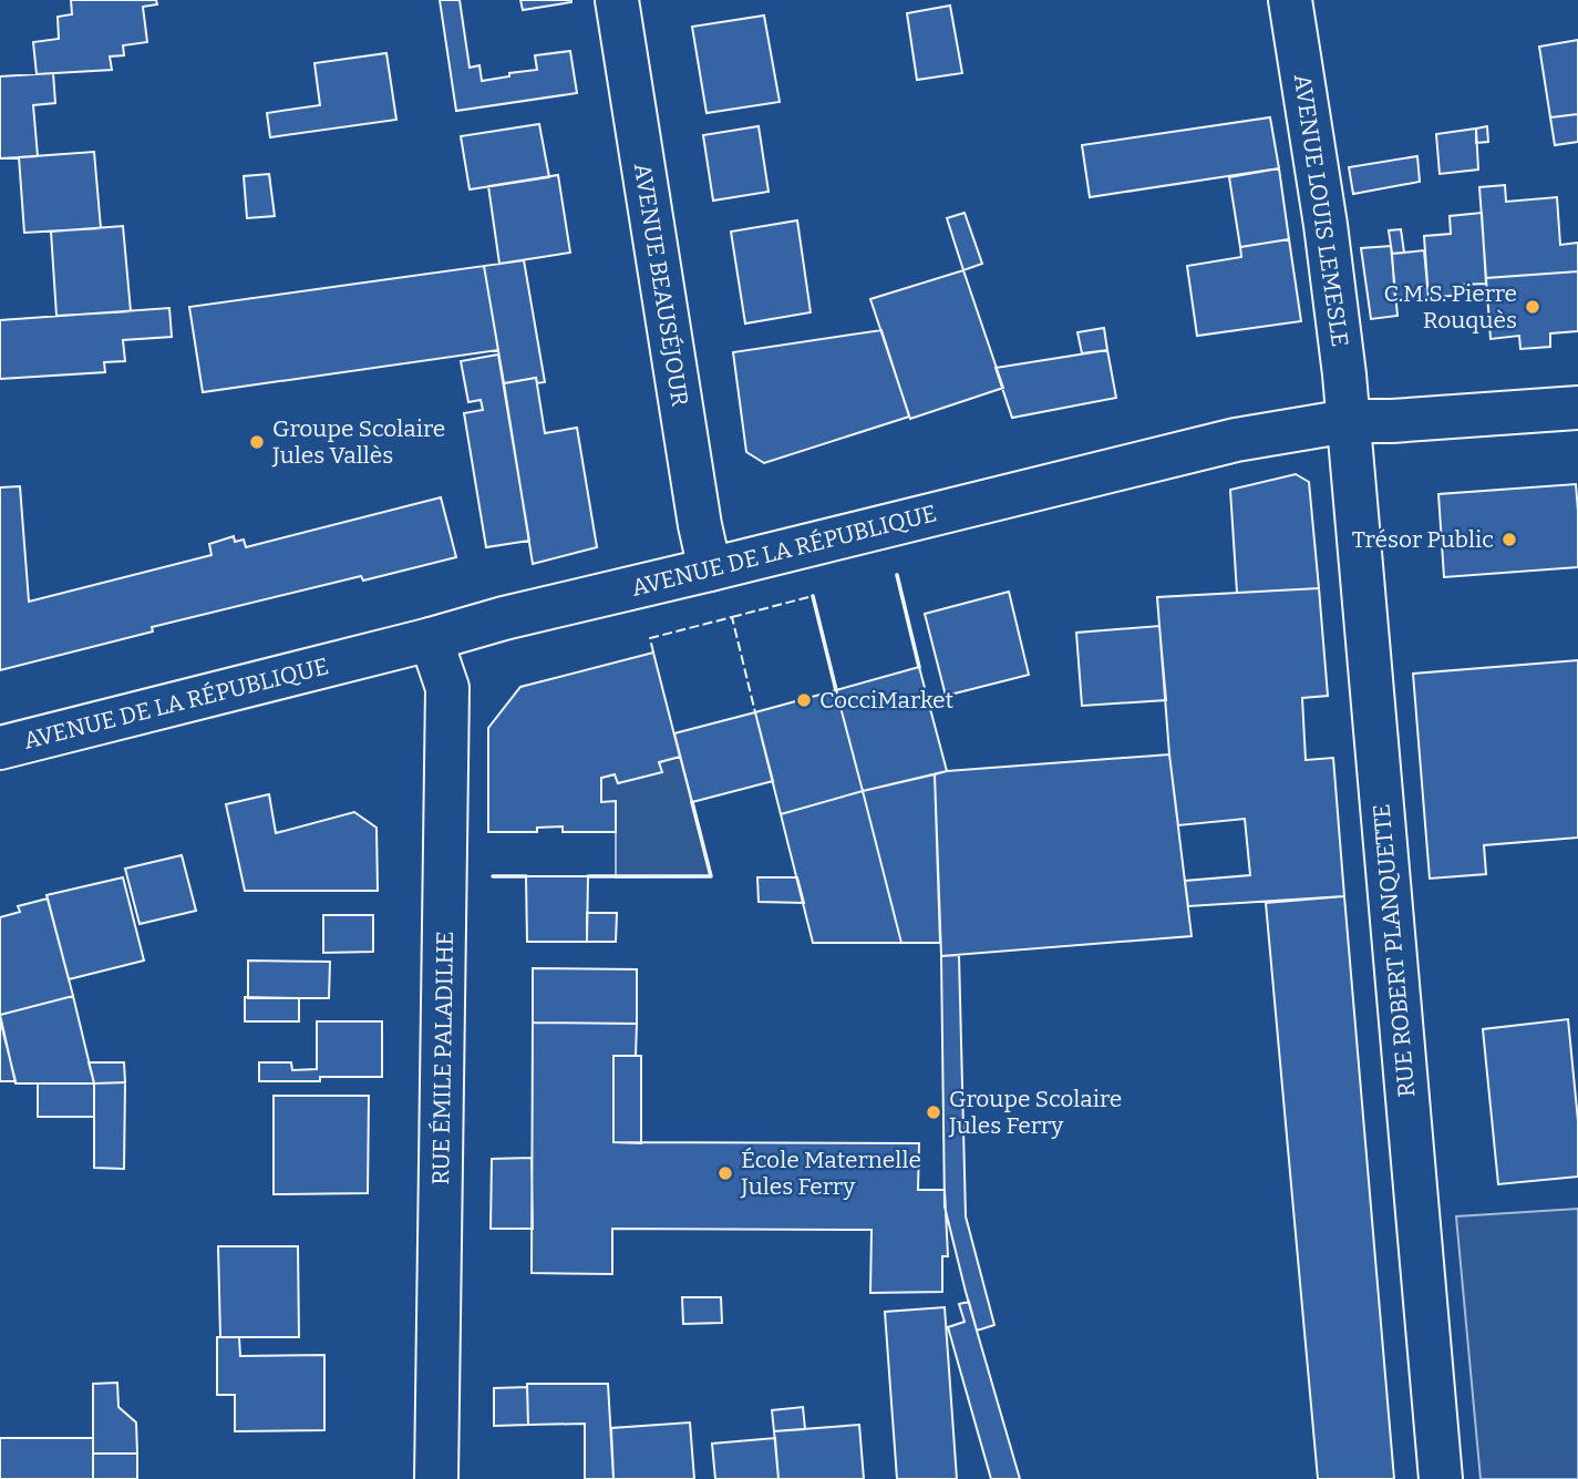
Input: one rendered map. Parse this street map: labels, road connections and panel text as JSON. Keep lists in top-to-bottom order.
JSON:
{
  "streets": {
    "street": [
      "AVENUE LOUIS LEMESLE",
      "AVENUE BEAUSÉJOUR",
      "AVENUE DE LA RÉPUBLIQUE",
      "RUE ROBERT PLANQUETTE",
      "RUE ÉMILE PALADILHE"
    ]
  },
  "crossings": [
    ["AVENUE LOUIS LEMESLE", "AVENUE DE LA RÉPUBLIQUE"],
    ["AVENUE LOUIS LEMESLE", "RUE ROBERT PLANQUETTE"],
    ["AVENUE BEAUSÉJOUR", "AVENUE DE LA RÉPUBLIQUE"],
    ["AVENUE DE LA RÉPUBLIQUE", "RUE ROBERT PLANQUETTE"],
    ["AVENUE DE LA RÉPUBLIQUE", "RUE ÉMILE PALADILHE"]
  ],
  "places": [
    "C.M.S. Pierre Rouquès",
    "Groupe Scolaire Jules Vallès",
    "Trésor Public",
    "CocciMarket",
    "Groupe Scolaire Jules Ferry",
    "École Maternelle Jules Ferry"
  ]
}
